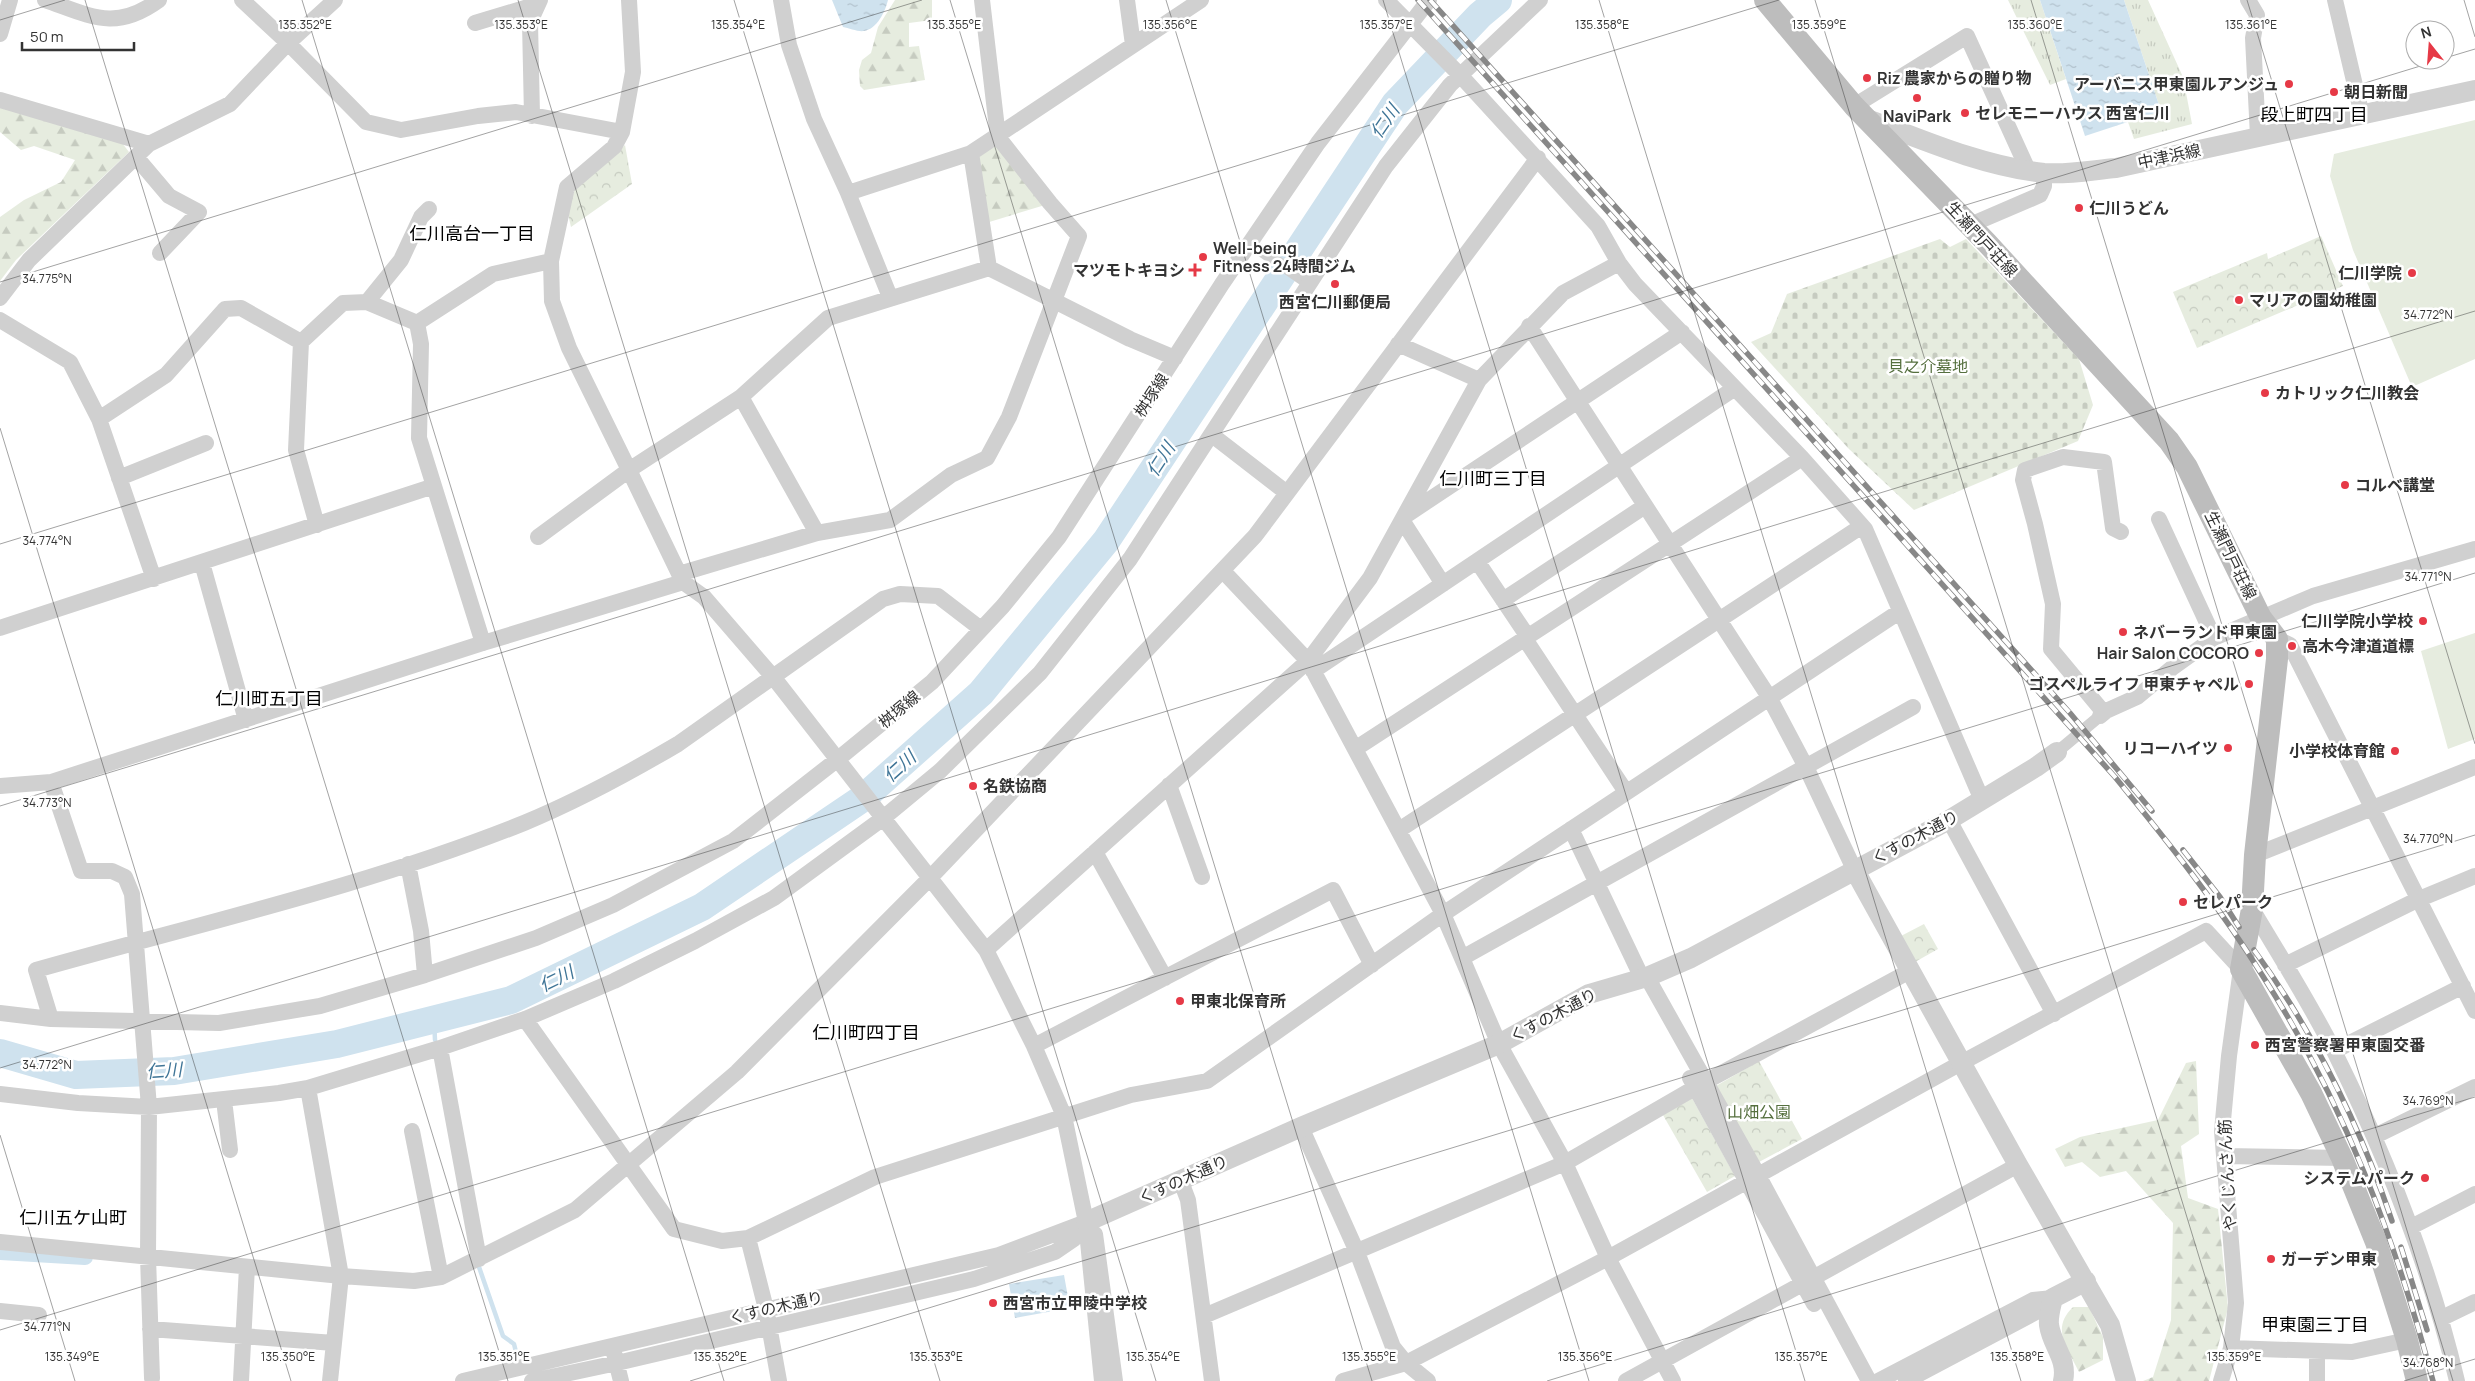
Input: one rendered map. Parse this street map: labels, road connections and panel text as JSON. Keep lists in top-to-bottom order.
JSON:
{
  "streets": {
    "main road": ["生瀬門戸荘線"],
    "street": [
      "中津浜線",
      "桝塚線",
      "くすの木通り",
      "やくじんさん筋"
    ]
  },
  "crossings": [
    ["中津浜線", "生瀬門戸荘線"]
  ],
  "districts": [
    "段上町四丁目",
    "仁川高台一丁目",
    "仁川町三丁目",
    "仁川町五丁目",
    "仁川町四丁目",
    "仁川五ケ山町",
    "甲東園三丁目"
  ],
  "water": ["仁川"],
  "parks": ["貝之介墓地", "山畑公園"],
  "places": {
    "other": [
      "Riz 農家からの贈り物",
      "アーバニス甲東園ルアンジュ",
      "朝日新聞",
      "NaviPark",
      "セレモニーハウス 西宮仁川",
      "仁川うどん",
      "Well-being Fitness 24時間ジム",
      "仁川学院",
      "西宮仁川郵便局",
      "マリアの園幼稚園",
      "カトリック仁川教会",
      "コルベ講堂",
      "仁川学院小学校",
      "ネバーランド甲東園",
      "高木今津道道標",
      "Hair Salon COCORO",
      "ゴスペルライフ 甲東チャペル",
      "リコーハイツ",
      "小学校体育館",
      "名鉄協商",
      "セレパーク",
      "甲東北保育所",
      "西宮警察署甲東園交番",
      "システムパーク",
      "ガーデン甲東",
      "西宮市立甲陵中学校"
    ],
    "health": ["マツモトキヨシ"]
  },
  "scale_bar": "50 m",
  "north": "top",
  "coordinates": [
    "135.361°E",
    "135.352°E",
    "135.353°E",
    "135.354°E",
    "135.355°E",
    "135.356°E",
    "135.357°E",
    "135.358°E",
    "135.359°E",
    "135.360°E",
    "34.775°N",
    "34.772°N",
    "34.774°N",
    "34.771°N",
    "34.773°N",
    "34.770°N",
    "34.769°N",
    "135.349°E",
    "135.350°E",
    "135.351°E",
    "34.768°N"
  ]
}
